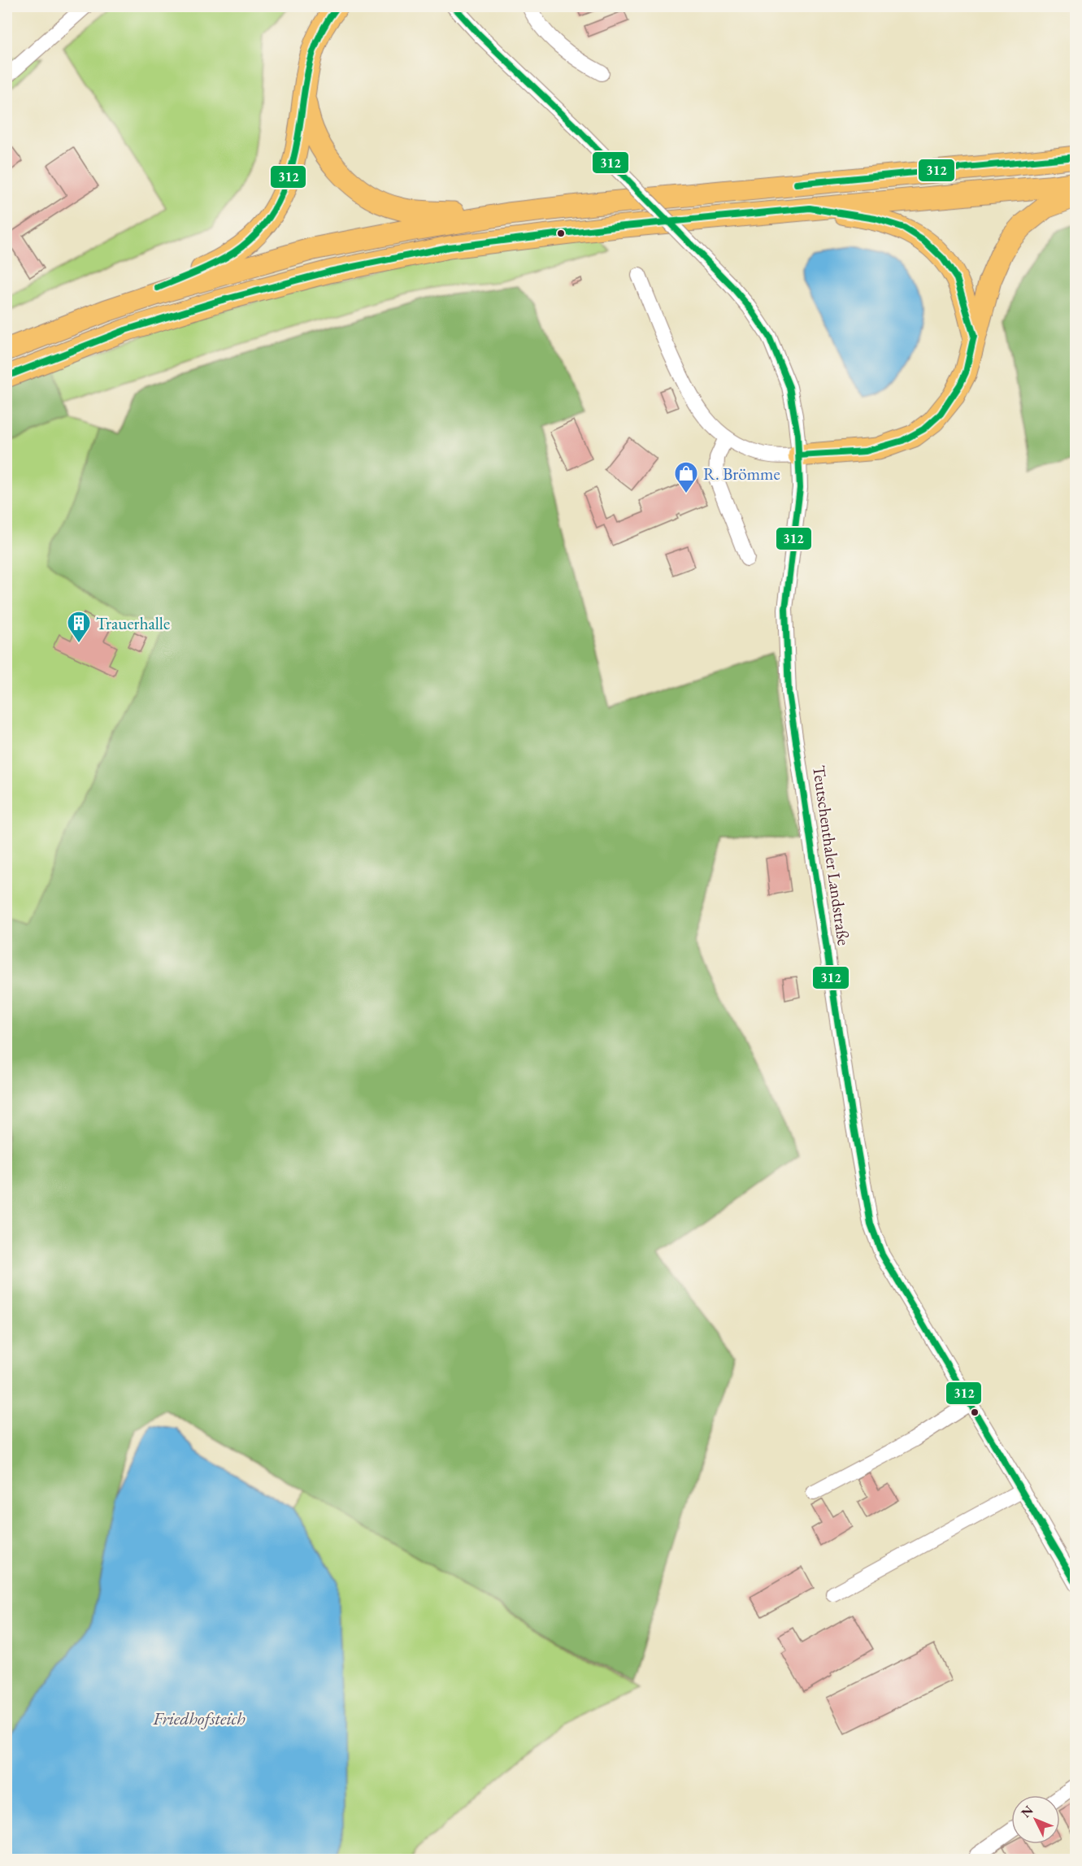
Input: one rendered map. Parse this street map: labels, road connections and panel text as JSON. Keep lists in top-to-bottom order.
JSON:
{
  "streets": {
    "street": ["Teutschenthaler Landstraße"]
  },
  "water": ["Friedhofsteich"],
  "places": {
    "shop": ["R. Brömme"],
    "building": ["Trauerhalle"]
  },
  "lines": ["transit line 312"],
  "north": "top left"
}
